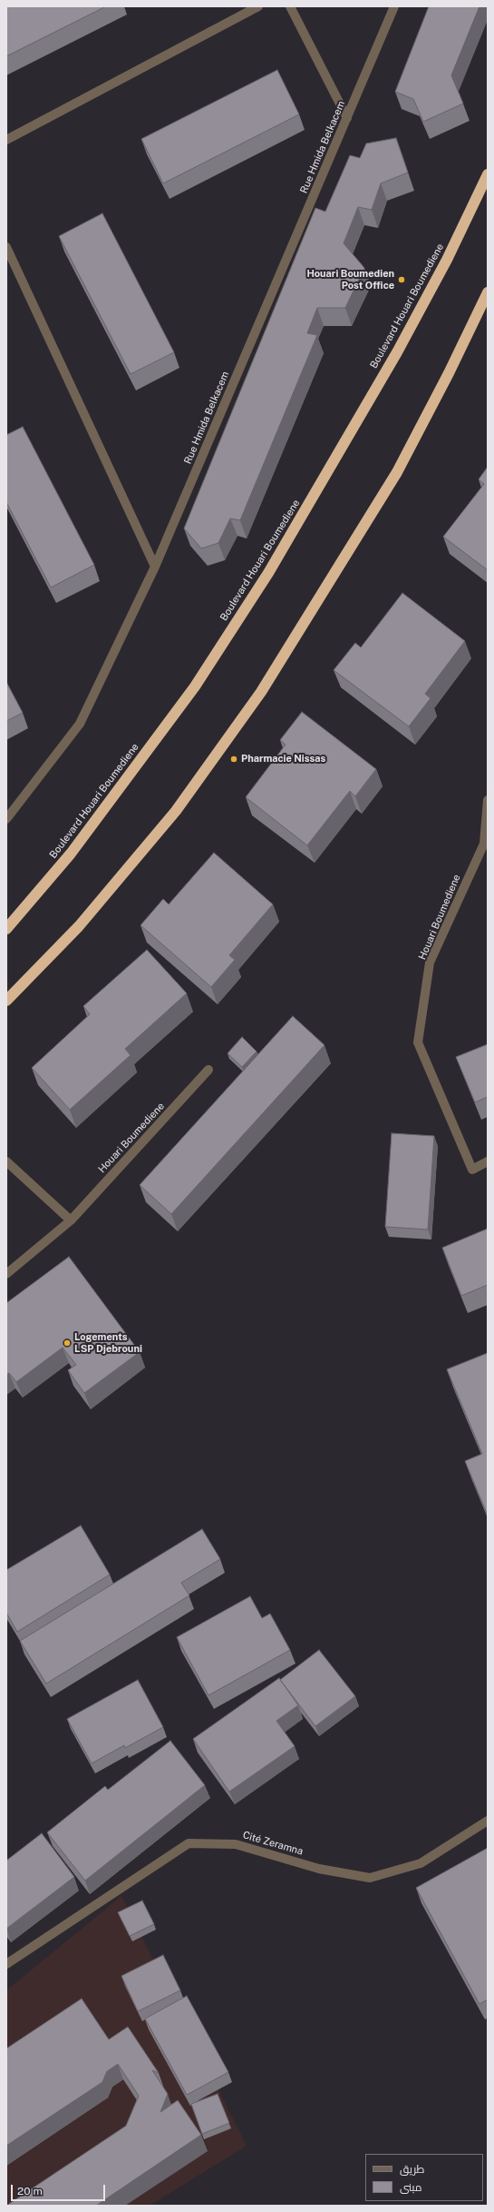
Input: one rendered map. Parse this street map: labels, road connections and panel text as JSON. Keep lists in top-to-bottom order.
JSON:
{
  "streets": {
    "highway": ["Boulevard Houari Boumediene"],
    "street": ["Rue Hmida Belkacem", "Houari Boumediene", "Cité Zeramna"]
  },
  "places": ["Houari Boumedien Post Office", "Pharmacie Nissas", "Logements LSP Djebrouni"],
  "legend": ["طريق", "مبنى"],
  "scale_bar": "20 m"
}
